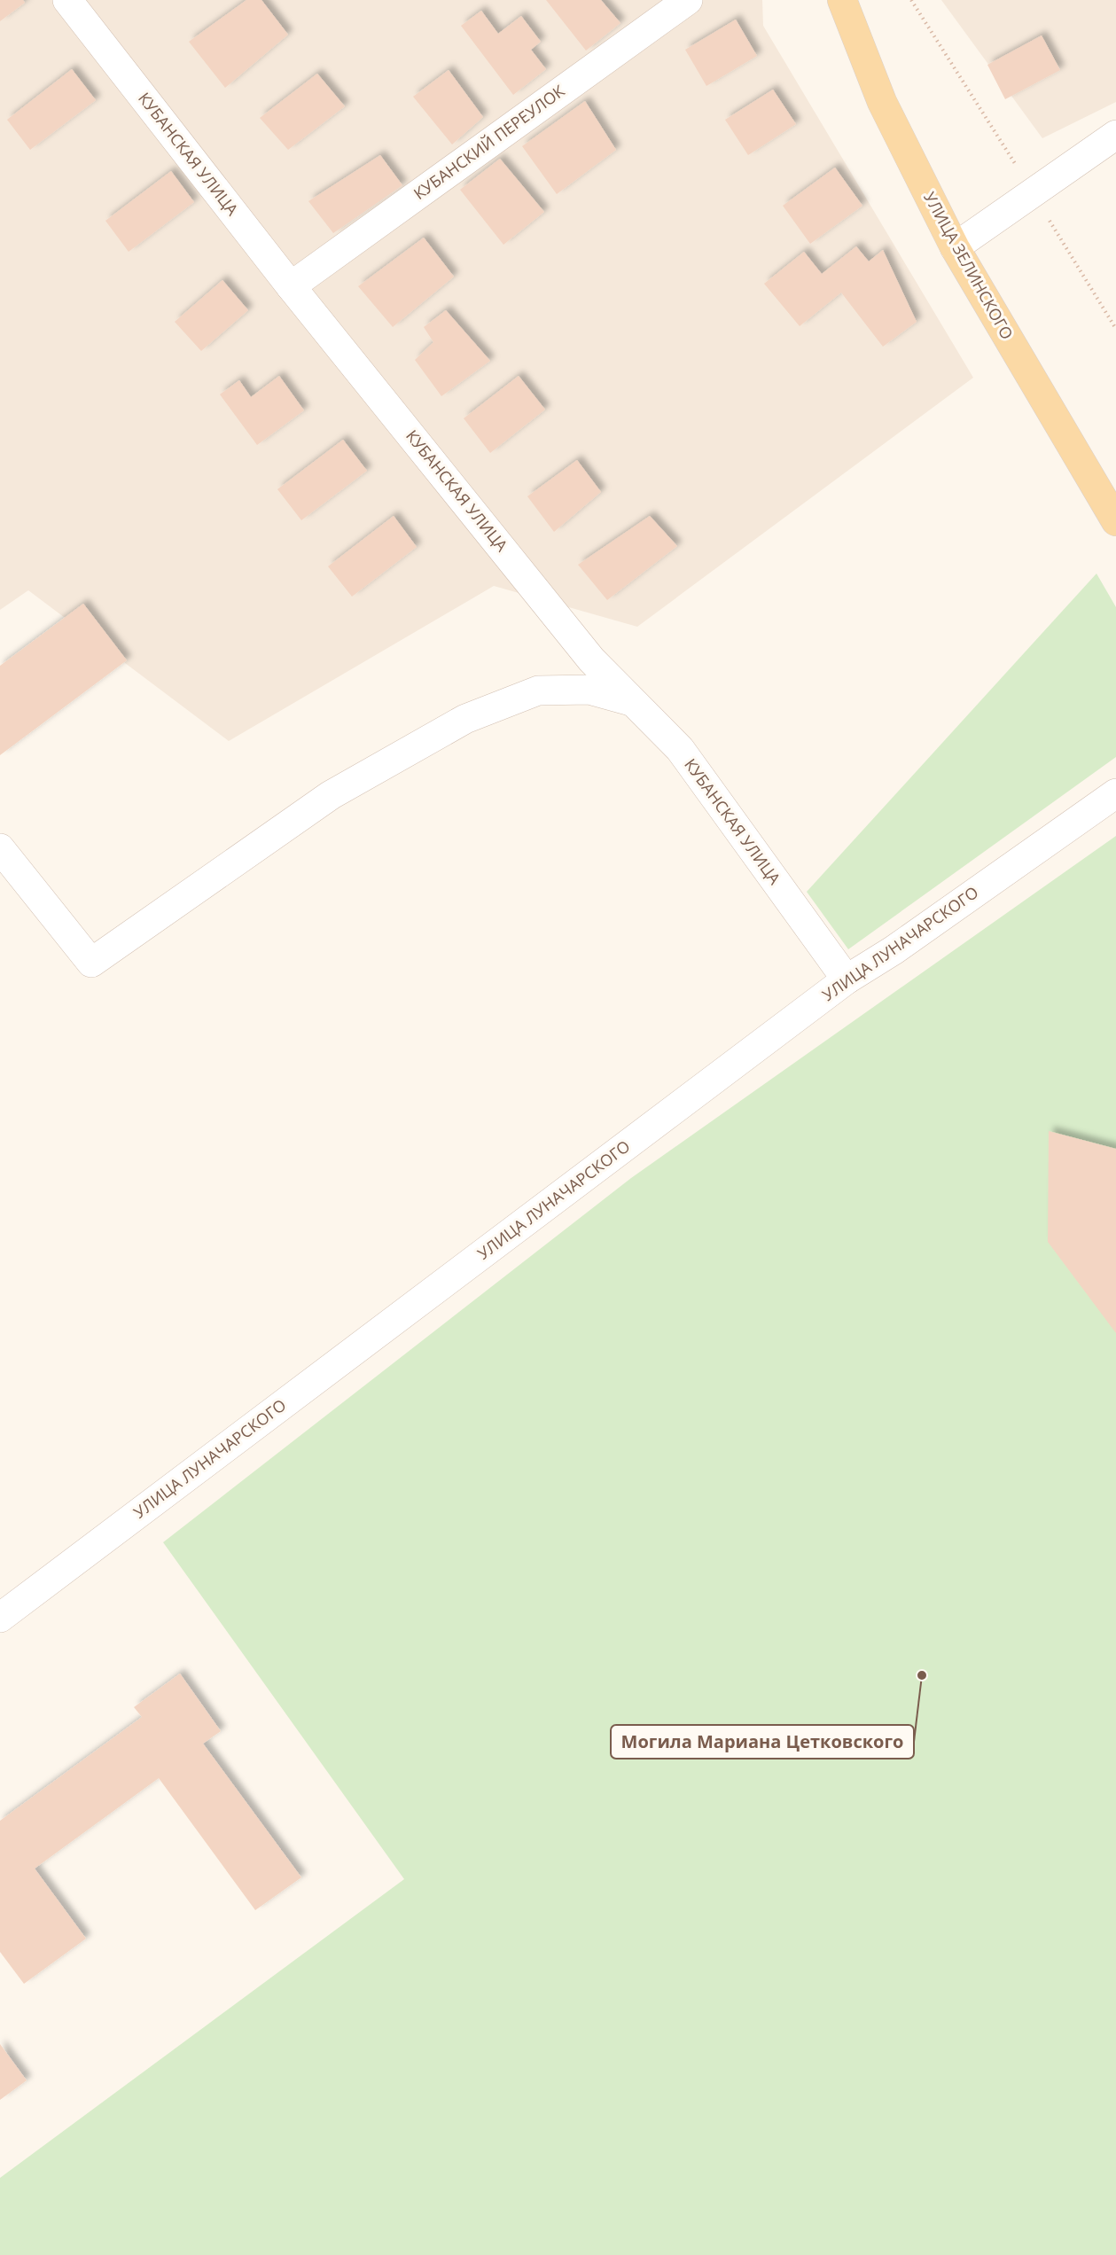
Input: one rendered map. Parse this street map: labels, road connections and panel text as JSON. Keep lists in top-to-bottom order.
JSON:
{
  "streets": {
    "main road": ["УЛИЦА ЗЕЛИНСКОГО"],
    "street": ["КУБАНСКИЙ ПЕРЕУЛОК", "КУБАНСКАЯ УЛИЦА", "УЛИЦА ЛУНАЧАРСКОГО"]
  },
  "crossings": [
    ["КУБАНСКИЙ ПЕРЕУЛОК", "КУБАНСКАЯ УЛИЦА"],
    ["КУБАНСКАЯ УЛИЦА", "УЛИЦА ЛУНАЧАРСКОГО"]
  ],
  "places": ["Могила Мариана Цетковского"]
}
